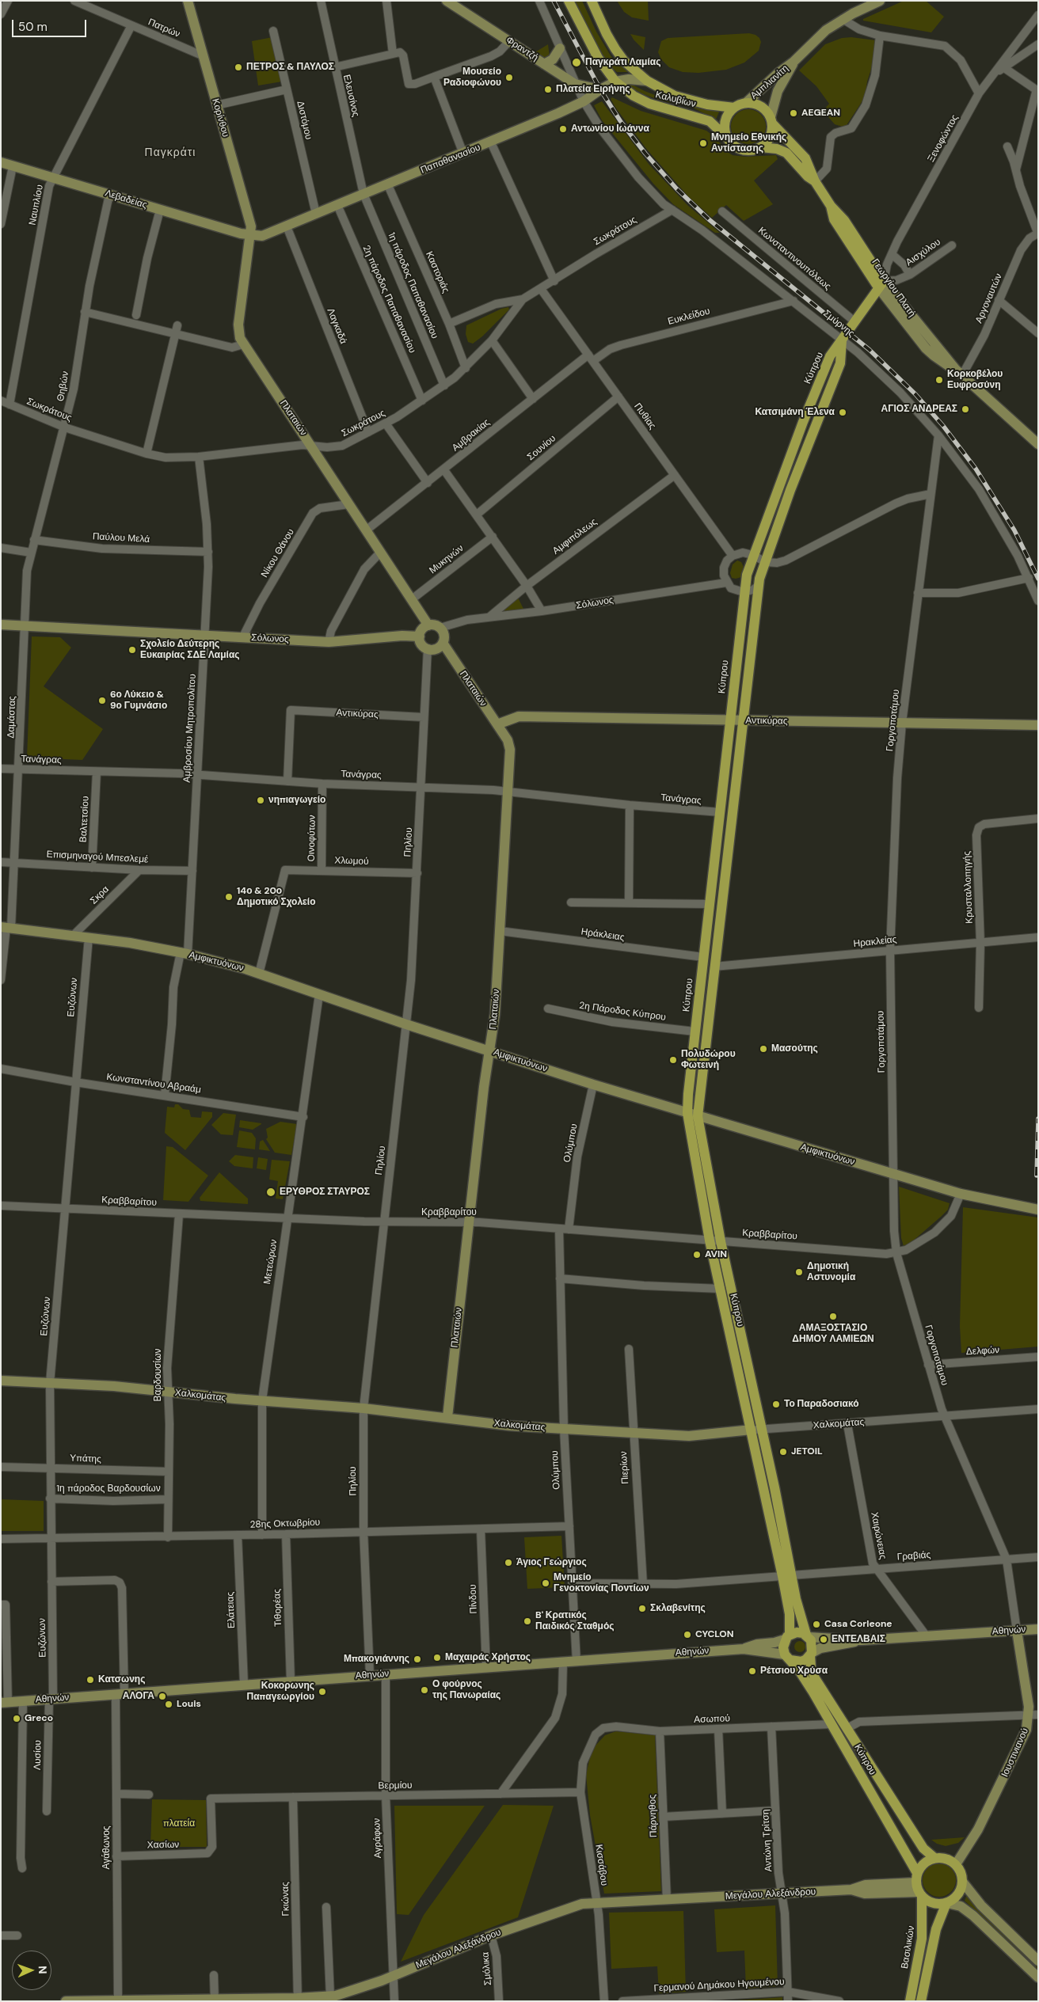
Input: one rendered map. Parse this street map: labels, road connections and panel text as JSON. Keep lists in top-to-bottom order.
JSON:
{
  "streets": {
    "main road": [
      "Καλυβίων",
      "Γεωργίου Πλατή",
      "Κύπρου",
      "Βασιλικών"
    ],
    "street": [
      "Πατρών",
      "Φραντζή",
      "Αμπλιανίτη",
      "Ελευσίνος",
      "Κορίνθου",
      "Διστόμου",
      "Ξενοφώντος",
      "Παπαθανασίου",
      "Λεβαδείας",
      "Ναυπλίου",
      "Σωκράτους",
      "Αισχύλου",
      "Κωνσταντινουπόλεως",
      "Καστοριάς",
      "1η πάροδος Παπαθανασίου",
      "Αργοναυτών",
      "2η πάροδος Παπαθανασίου",
      "Ευκλείδου",
      "Σμύρνης",
      "Λαγκαδά",
      "Θηβών",
      "Πυθίας",
      "Πλαταιών",
      "Αμβρακίας",
      "Σουνίου",
      "Αμφιπόλεως",
      "Παύλου Μελά",
      "Νίκου Θάνου",
      "Μυκηνών",
      "Σόλωνος",
      "Αντικύρας",
      "Δαμάστας",
      "Γοργοποτάμου",
      "Αμβροσίου Μητροπολίτου",
      "Τανάγρας",
      "Βαλτετσίου",
      "Οινοφύτων",
      "Πηλίου",
      "Επισμηναγού Μπεσλεμέ",
      "Χλωμού",
      "Κρυσταλλοπηγής",
      "Σκρα",
      "Ηράκλειας",
      "Ηρακλείας",
      "Αμφικτυόνων",
      "Ευζώνων",
      "2η Πάροδος Κύπρου",
      "Κωνσταντίνου Αβραάμ",
      "Ολύμπου",
      "Κραββαρίτου",
      "Μετεώρων",
      "Δελφών",
      "Βαρδουσίων",
      "Χαλκομάτας",
      "Υπάτης",
      "Πιερίων",
      "1η πάροδος Βαρδουσίων",
      "28ης Οκτωβρίου",
      "Χαιρώνειας",
      "Γραβιάς",
      "Πίνδου",
      "Τιθορέας",
      "Ελάτειας",
      "Αθηνών",
      "Ασωπού",
      "Ιουστινιανού",
      "Λυσίου",
      "Βερμίου",
      "Πάρνηθος",
      "Αγράφων",
      "Αντώνη Τρίτση",
      "Χασίων",
      "Αγάθωνος",
      "Κισσάβου",
      "Μεγάλου Αλεξάνδρου",
      "Γκιώνας",
      "Σμόλικα",
      "Γερμανού Δημάκου Ηγουμένου"
    ]
  },
  "crossings": [
    ["Πατρών", "Κορίνθου"],
    ["Πατρών", "Ναυπλίου"],
    ["Φραντζή", "Παπαθανασίου"],
    ["Φραντζή", "Σμύρνης"],
    ["Αμπλιανίτη", "Καλυβίων"],
    ["Αμπλιανίτη", "Γεωργίου Πλατή"],
    ["Ελευσίνος", "Παπαθανασίου"],
    ["Ελευσίνος", "1η πάροδος Παπαθανασίου"],
    ["Καλυβίων", "Παπαθανασίου"],
    ["Καλυβίων", "Γεωργίου Πλατή"],
    ["Κορίνθου", "Παπαθανασίου"],
    ["Κορίνθου", "Λεβαδείας"],
    ["Κορίνθου", "Πλαταιών"],
    ["Διστόμου", "Παπαθανασίου"],
    ["Ξενοφώντος", "Αισχύλου"],
    ["Ξενοφώντος", "Γεωργίου Πλατή"],
    ["Παπαθανασίου", "Λεβαδείας"],
    ["Παπαθανασίου", "Καστοριάς"],
    ["Παπαθανασίου", "1η πάροδος Παπαθανασίου"],
    ["Παπαθανασίου", "2η πάροδος Παπαθανασίου"],
    ["Παπαθανασίου", "Σμύρνης"],
    ["Παπαθανασίου", "Λαγκαδά"],
    ["Παπαθανασίου", "Πλαταιών"],
    ["Λεβαδείας", "Ναυπλίου"],
    ["Λεβαδείας", "Θηβών"],
    ["Λεβαδείας", "Πλαταιών"],
    ["Ναυπλίου", "Σωκράτους"],
    ["Σωκράτους", "Καστοριάς"],
    ["Σωκράτους", "1η πάροδος Παπαθανασίου"],
    ["Σωκράτους", "2η πάροδος Παπαθανασίου"],
    ["Σωκράτους", "Σμύρνης"],
    ["Σωκράτους", "Λαγκαδά"],
    ["Σωκράτους", "Θηβών"],
    ["Σωκράτους", "Πυθίας"],
    ["Σωκράτους", "Πλαταιών"],
    ["Σωκράτους", "Αμβροσίου Μητροπολίτου"],
    ["Αισχύλου", "Γεωργίου Πλατή"],
    ["Γεωργίου Πλατή", "Αργοναυτών"],
    ["Ευκλείδου", "Σμύρνης"],
    ["Ευκλείδου", "Πυθίας"],
    ["Ευκλείδου", "Αμβρακίας"],
    ["Σμύρνης", "Κύπρου"],
    ["Σμύρνης", "Γοργοποτάμου"],
    ["Κύπρου", "Αντικύρας"],
    ["Κύπρου", "Τανάγρας"],
    ["Κύπρου", "Ηράκλειας"],
    ["Κύπρου", "Ηρακλείας"],
    ["Κύπρου", "Αμφικτυόνων"],
    ["Κύπρου", "2η Πάροδος Κύπρου"],
    ["Κύπρου", "Κραββαρίτου"],
    ["Κύπρου", "Χαλκομάτας"],
    ["Κύπρου", "Γραβιάς"],
    ["Κύπρου", "Αθηνών"],
    ["Κύπρου", "Ασωπού"],
    ["Κύπρου", "Ιουστινιανού"],
    ["Κύπρου", "Μεγάλου Αλεξάνδρου"],
    ["Κύπρου", "Βασιλικών"],
    ["Θηβών", "Παύλου Μελά"],
    ["Θηβών", "Σόλωνος"],
    ["Θηβών", "Δαμάστας"],
    ["Πυθίας", "Αμβρακίας"],
    ["Πυθίας", "Σουνίου"],
    ["Πυθίας", "Αμφιπόλεως"],
    ["Πλαταιών", "Αμβρακίας"],
    ["Πλαταιών", "Νίκου Θάνου"],
    ["Πλαταιών", "Μυκηνών"],
    ["Πλαταιών", "Σόλωνος"],
    ["Πλαταιών", "Αντικύρας"],
    ["Πλαταιών", "Τανάγρας"],
    ["Πλαταιών", "Πηλίου"],
    ["Πλαταιών", "Ηράκλειας"],
    ["Πλαταιών", "Αμφικτυόνων"],
    ["Πλαταιών", "Κραββαρίτου"],
    ["Πλαταιών", "Χαλκομάτας"],
    ["Αμφιπόλεως", "Σόλωνος"],
    ["Παύλου Μελά", "Αμβροσίου Μητροπολίτου"],
    ["Νίκου Θάνου", "Σόλωνος"],
    ["Σόλωνος", "Δαμάστας"],
    ["Σόλωνος", "Αμβροσίου Μητροπολίτου"],
    ["Σόλωνος", "Πηλίου"],
    ["Αντικύρας", "Γοργοποτάμου"],
    ["Αντικύρας", "Τανάγρας"],
    ["Αντικύρας", "Πηλίου"],
    ["Δαμάστας", "Τανάγρας"],
    ["Δαμάστας", "Επισμηναγού Μπεσλεμέ"],
    ["Δαμάστας", "Αμφικτυόνων"],
    ["Γοργοποτάμου", "Ηρακλείας"],
    ["Γοργοποτάμου", "Αμφικτυόνων"],
    ["Γοργοποτάμου", "Κραββαρίτου"],
    ["Γοργοποτάμου", "Δελφών"],
    ["Γοργοποτάμου", "Χαλκομάτας"],
    ["Γοργοποτάμου", "Γραβιάς"],
    ["Γοργοποτάμου", "Αθηνών"],
    ["Γοργοποτάμου", "Ιουστινιανού"],
    ["Αμβροσίου Μητροπολίτου", "Τανάγρας"],
    ["Αμβροσίου Μητροπολίτου", "Επισμηναγού Μπεσλεμέ"],
    ["Αμβροσίου Μητροπολίτου", "Αμφικτυόνων"],
    ["Αμβροσίου Μητροπολίτου", "Κωνσταντίνου Αβραάμ"],
    ["Τανάγρας", "Βαλτετσίου"],
    ["Τανάγρας", "Οινοφύτων"],
    ["Τανάγρας", "Πηλίου"],
    ["Βαλτετσίου", "Επισμηναγού Μπεσλεμέ"],
    ["Οινοφύτων", "Χλωμού"],
    ["Πηλίου", "Χλωμού"],
    ["Πηλίου", "Αμφικτυόνων"],
    ["Πηλίου", "Κραββαρίτου"],
    ["Πηλίου", "Χαλκομάτας"],
    ["Πηλίου", "28ης Οκτωβρίου"],
    ["Πηλίου", "Αθηνών"],
    ["Επισμηναγού Μπεσλεμέ", "Σκρα"],
    ["Χλωμού", "Αμφικτυόνων"],
    ["Κρυσταλλοπηγής", "Ηρακλείας"],
    ["Σκρα", "Αμφικτυόνων"],
    ["Αμφικτυόνων", "Ευζώνων"],
    ["Αμφικτυόνων", "Ολύμπου"],
    ["Αμφικτυόνων", "Μετεώρων"],
    ["Ευζώνων", "Κωνσταντίνου Αβραάμ"],
    ["Ευζώνων", "Κραββαρίτου"],
    ["Ευζώνων", "Χαλκομάτας"],
    ["Ευζώνων", "Υπάτης"],
    ["Ευζώνων", "1η πάροδος Βαρδουσίων"],
    ["Ευζώνων", "28ης Οκτωβρίου"],
    ["Ευζώνων", "Αθηνών"],
    ["Ευζώνων", "Λυσίου"],
    ["Ευζώνων", "Αγάθωνος"],
    ["Κωνσταντίνου Αβραάμ", "Μετεώρων"],
    ["Ολύμπου", "Κραββαρίτου"],
    ["Ολύμπου", "Χαλκομάτας"],
    ["Ολύμπου", "28ης Οκτωβρίου"],
    ["Ολύμπου", "Γραβιάς"],
    ["Ολύμπου", "Αθηνών"],
    ["Κραββαρίτου", "Μετεώρων"],
    ["Κραββαρίτου", "Βαρδουσίων"],
    ["Μετεώρων", "Χαλκομάτας"],
    ["Μετεώρων", "28ης Οκτωβρίου"],
    ["Βαρδουσίων", "Χαλκομάτας"],
    ["Βαρδουσίων", "Υπάτης"],
    ["Βαρδουσίων", "1η πάροδος Βαρδουσίων"],
    ["Βαρδουσίων", "28ης Οκτωβρίου"],
    ["Χαλκομάτας", "Πιερίων"],
    ["Χαλκομάτας", "Χαιρώνειας"],
    ["Πιερίων", "Γραβιάς"],
    ["28ης Οκτωβρίου", "Πίνδου"],
    ["28ης Οκτωβρίου", "Τιθορέας"],
    ["28ης Οκτωβρίου", "Ελάτειας"],
    ["Χαιρώνειας", "Γραβιάς"],
    ["Χαιρώνειας", "Αθηνών"],
    ["Πίνδου", "Αθηνών"],
    ["Τιθορέας", "Αθηνών"],
    ["Ελάτειας", "Αθηνών"],
    ["Αθηνών", "Ιουστινιανού"],
    ["Αθηνών", "Λυσίου"],
    ["Αθηνών", "Αγράφων"],
    ["Αθηνών", "Αγάθωνος"],
    ["Ασωπού", "Πάρνηθος"],
    ["Ασωπού", "Αντώνη Τρίτση"],
    ["Ασωπού", "Κισσάβου"],
    ["Ιουστινιανού", "Μεγάλου Αλεξάνδρου"],
    ["Ιουστινιανού", "Βασιλικών"],
    ["Βερμίου", "Αγράφων"],
    ["Βερμίου", "Χασίων"],
    ["Βερμίου", "Κισσάβου"],
    ["Βερμίου", "Γκιώνας"],
    ["Πάρνηθος", "Μεγάλου Αλεξάνδρου"],
    ["Αγράφων", "Μεγάλου Αλεξάνδρου"],
    ["Αντώνη Τρίτση", "Μεγάλου Αλεξάνδρου"],
    ["Αντώνη Τρίτση", "Γερμανού Δημάκου Ηγουμένου"],
    ["Χασίων", "Αγάθωνος"],
    ["Αγάθωνος", "Μεγάλου Αλεξάνδρου"],
    ["Κισσάβου", "Μεγάλου Αλεξάνδρου"],
    ["Μεγάλου Αλεξάνδρου", "Γκιώνας"],
    ["Μεγάλου Αλεξάνδρου", "Βασιλικών"],
    ["Μεγάλου Αλεξάνδρου", "Σμόλικα"]
  ],
  "districts": ["Παγκράτι"],
  "parks": ["πλατεία"],
  "places": [
    "Παγκράτι Λαμίας",
    "ΠΕΤΡΟΣ & ΠΑΥΛΟΣ",
    "Μουσείο Ραδιοφώνου",
    "Πλατεία Ειρήνης",
    "AEGEAN",
    "Αντωνίου Ιωάννα",
    "Μνημείο Εθνικής Αντίστασης",
    "Κορκοβέλου Ευφροσύνη",
    "ΑΓΙΟΣ ΑΝΔΡΕΑΣ",
    "Κατσιμάνη Έλενα",
    "Σχολείο Δεύτερης Ευκαιρίας ΣΔΕ Λαμίας",
    "6ο Λύκειο & 9ο Γυμνάσιο",
    "νηπιαγωγείο",
    "14ο & 20ο Δημοτικό Σχολείο",
    "Μασούτης",
    "Πολυδώρου Φωτεινή",
    "ΕΡΥΘΡΟΣ ΣΤΑΥΡΟΣ",
    "AVIN",
    "Δημοτική Αστυνομία",
    "ΑΜΑΞΟΣΤΑΣΙΟ ΔΗΜΟΥ ΛΑΜΙΕΩΝ",
    "Το Παραδοσιακό",
    "JETOIL",
    "Άγιος Γεώργιος",
    "Μνημείο Γενοκτονίας Ποντίων",
    "Σκλαβενίτης",
    "B' Κρατικός Παιδικός Σταθμός",
    "Casa Corleone",
    "CYCLON",
    "ΕΝΤΕΛΒΑΙΣ",
    "Μαχαιράς Χρήστος",
    "Μπακογιάννης",
    "Ρέτσιου Χρύσα",
    "Κατσωνης",
    "Ο φούρνος της Πανωραίας",
    "Κοκορωνης Παπαγεωργίου",
    "ΑΛΟΓΑ",
    "Louis",
    "Greco"
  ],
  "scale_bar": "50 m",
  "north": "right"
}
